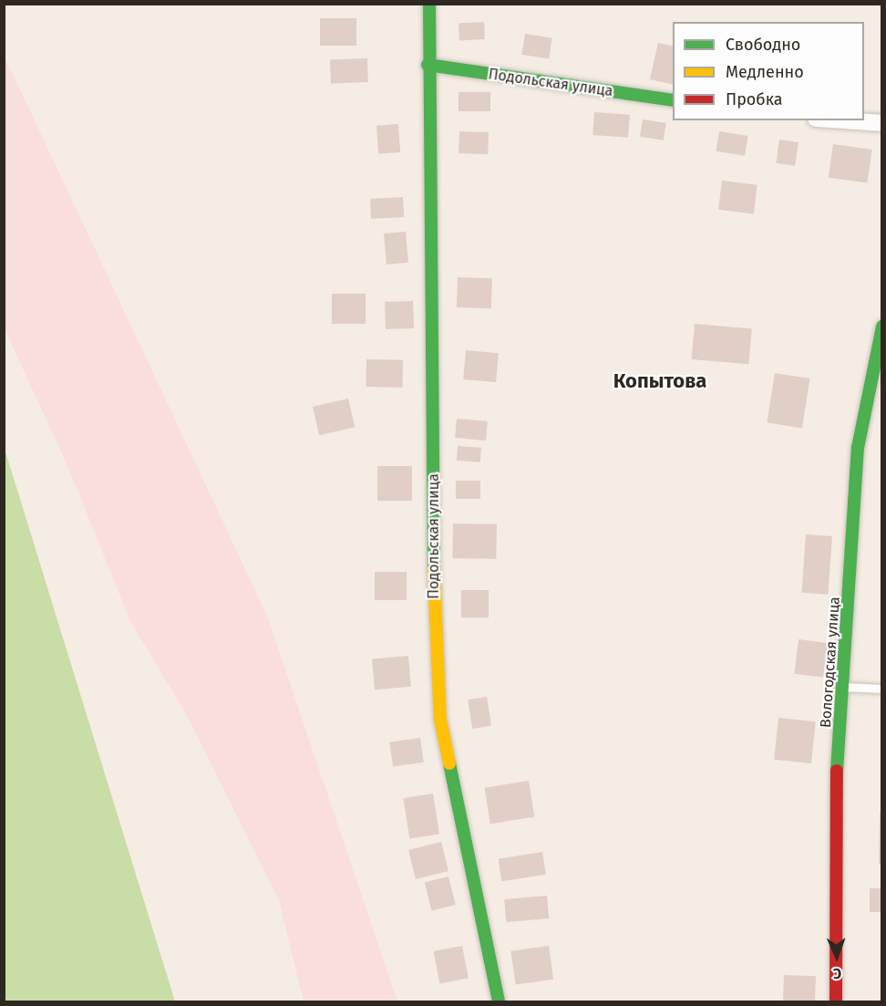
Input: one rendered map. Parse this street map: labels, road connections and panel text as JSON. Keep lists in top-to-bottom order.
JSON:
{
  "streets": {
    "street": ["Подольская улица", "Вологодская улица"]
  },
  "districts": ["Копытова"],
  "legend": ["Свободно", "Медленно", "Пробка"],
  "north": "bottom"
}
